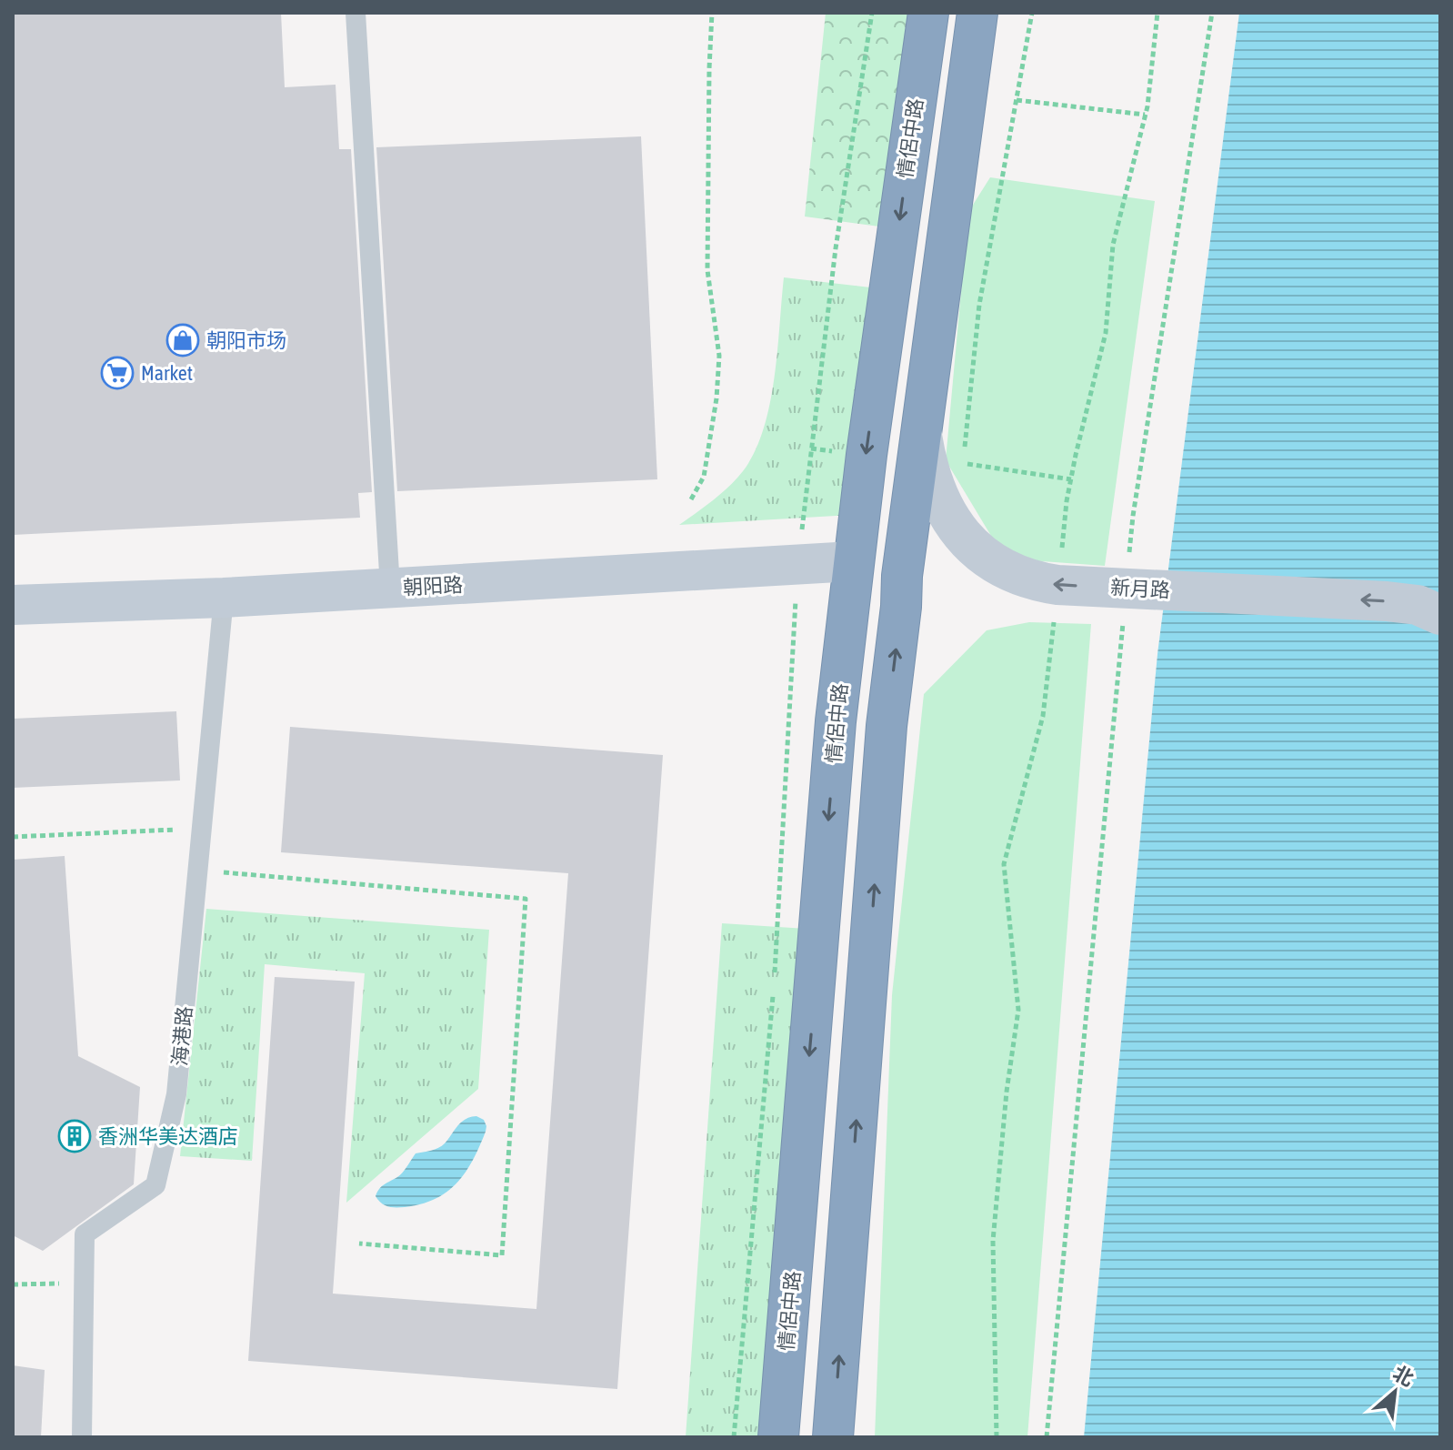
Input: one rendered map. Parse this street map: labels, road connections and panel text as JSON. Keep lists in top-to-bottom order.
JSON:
{
  "streets": {
    "highway": ["情侶中路"],
    "street": ["朝阳路", "新月路"],
    "lane": ["海港路"]
  },
  "crossings": [
    ["情侶中路", "朝阳路"],
    ["朝阳路", "海港路"]
  ],
  "one_way": ["新月路"],
  "places": {
    "shop": ["朝阳市场"],
    "supermarket": ["Market"],
    "building": ["香洲华美达酒店"]
  },
  "north": "top right"
}
